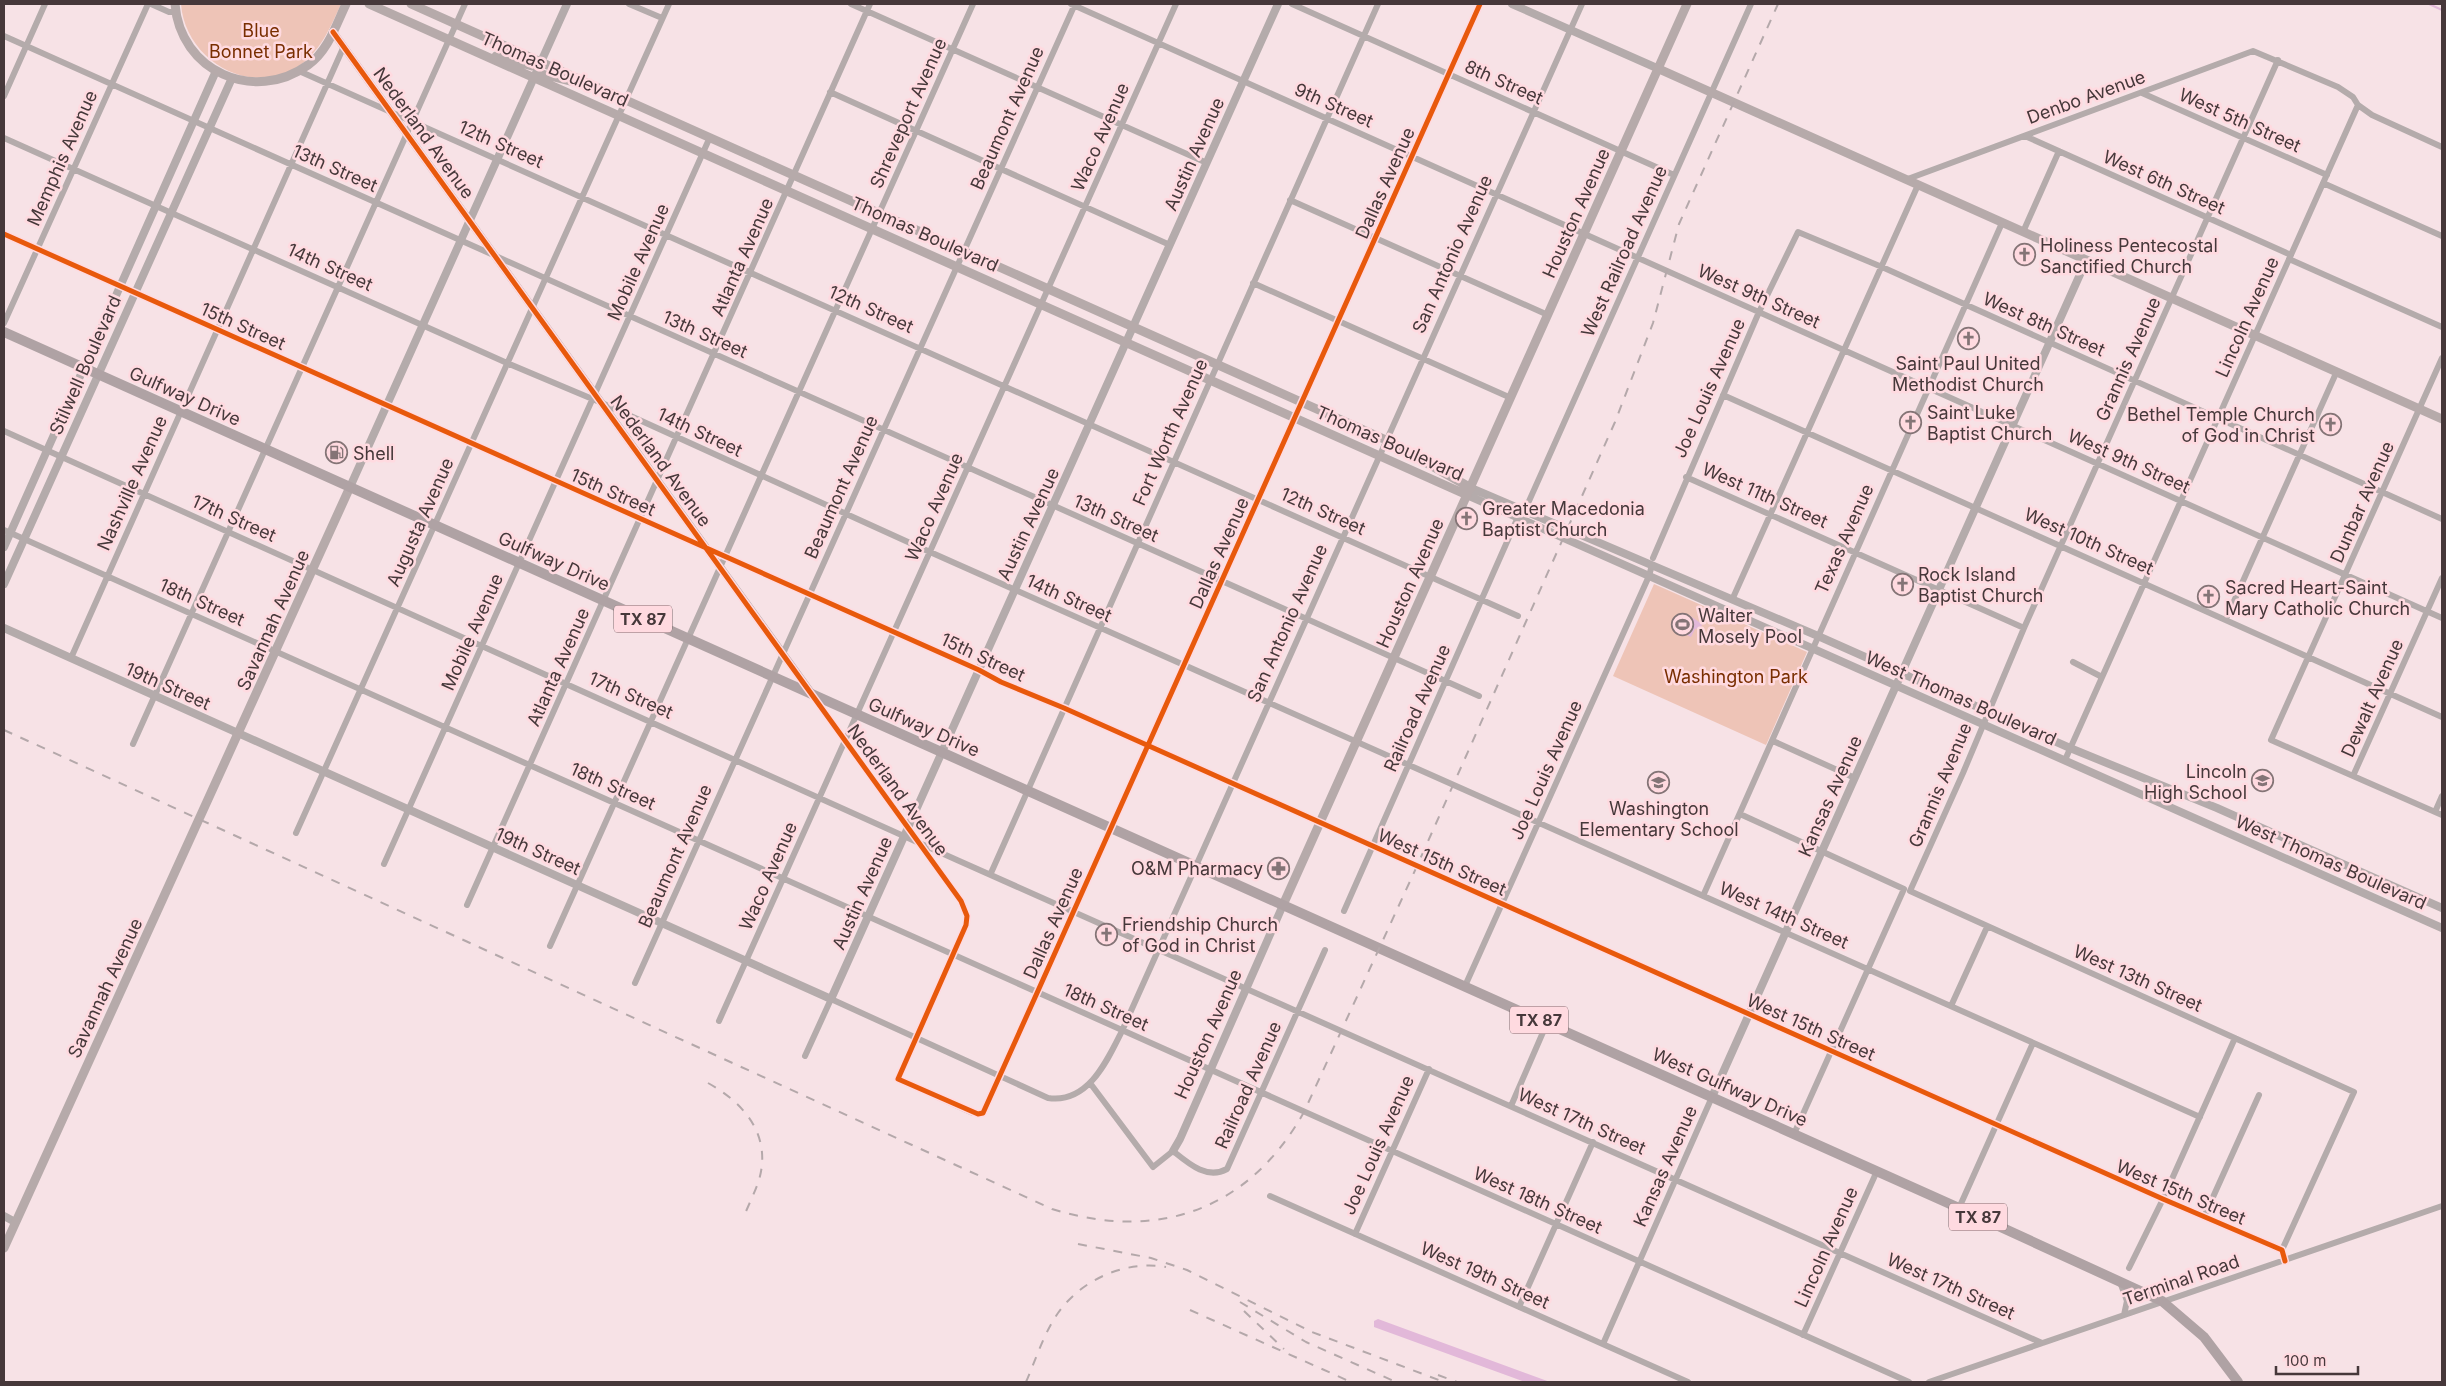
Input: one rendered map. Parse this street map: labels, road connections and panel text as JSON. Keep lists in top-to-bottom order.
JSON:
{
  "streets": {
    "main road": [
      "Thomas Boulevard",
      "Houston Avenue",
      "Gulfway Drive",
      "TX 87",
      "Savannah Avenue",
      "West Gulfway Drive"
    ],
    "street": [
      "8th Street",
      "Denbo Avenue",
      "9th Street",
      "Shreveport Avenue",
      "Beaumont Avenue",
      "West 5th Street",
      "Nederland Avenue",
      "Waco Avenue",
      "12th Street",
      "Austin Avenue",
      "Memphis Avenue",
      "13th Street",
      "West 6th Street",
      "Dallas Avenue",
      "West Railroad Avenue",
      "San Antonio Avenue",
      "Atlanta Avenue",
      "Mobile Avenue",
      "14th Street",
      "West 9th Street",
      "Lincoln Avenue",
      "West 8th Street",
      "15th Street",
      "Grannis Avenue",
      "Stilwell Boulevard",
      "Joe Louis Avenue",
      "Fort Worth Avenue",
      "Nashville Avenue",
      "West 11th Street",
      "Dunbar Avenue",
      "17th Street",
      "Augusta Avenue",
      "Texas Avenue",
      "West 10th Street",
      "18th Street",
      "19th Street",
      "West Thomas Boulevard",
      "Dewalt Avenue",
      "Railroad Avenue",
      "Kansas Avenue",
      "West 15th Street",
      "West 14th Street",
      "West 13th Street",
      "West 17th Street",
      "West 18th Street",
      "West 19th Street",
      "Terminal Road"
    ]
  },
  "crossings": [
    ["Thomas Boulevard", "Shreveport Avenue"],
    ["Thomas Boulevard", "Beaumont Avenue"],
    ["Thomas Boulevard", "Waco Avenue"],
    ["Thomas Boulevard", "Austin Avenue"],
    ["Thomas Boulevard", "Dallas Avenue"],
    ["Thomas Boulevard", "Houston Avenue"],
    ["Thomas Boulevard", "San Antonio Avenue"],
    ["Thomas Boulevard", "Atlanta Avenue"],
    ["Thomas Boulevard", "Mobile Avenue"],
    ["Thomas Boulevard", "Fort Worth Avenue"],
    ["Thomas Boulevard", "Augusta Avenue"],
    ["Thomas Boulevard", "Savannah Avenue"],
    ["Thomas Boulevard", "West Thomas Boulevard"],
    ["8th Street", "Dallas Avenue"],
    ["8th Street", "Houston Avenue"],
    ["8th Street", "San Antonio Avenue"],
    ["8th Street", "Fort Worth Avenue"],
    ["Denbo Avenue", "West 5th Street"],
    ["Denbo Avenue", "West 6th Street"],
    ["Denbo Avenue", "Lincoln Avenue"],
    ["Denbo Avenue", "Grannis Avenue"],
    ["9th Street", "Beaumont Avenue"],
    ["9th Street", "Waco Avenue"],
    ["9th Street", "Austin Avenue"],
    ["9th Street", "Dallas Avenue"],
    ["9th Street", "Houston Avenue"],
    ["9th Street", "San Antonio Avenue"],
    ["9th Street", "West 9th Street"],
    ["9th Street", "Fort Worth Avenue"],
    ["Shreveport Avenue", "Nederland Avenue"],
    ["Shreveport Avenue", "12th Street"],
    ["Shreveport Avenue", "13th Street"],
    ["Shreveport Avenue", "14th Street"],
    ["Shreveport Avenue", "15th Street"],
    ["Shreveport Avenue", "Gulfway Drive"],
    ["Shreveport Avenue", "17th Street"],
    ["Shreveport Avenue", "18th Street"],
    ["Shreveport Avenue", "19th Street"],
    ["Beaumont Avenue", "Nederland Avenue"],
    ["Beaumont Avenue", "12th Street"],
    ["Beaumont Avenue", "13th Street"],
    ["Beaumont Avenue", "14th Street"],
    ["Beaumont Avenue", "15th Street"],
    ["Beaumont Avenue", "Gulfway Drive"],
    ["Beaumont Avenue", "17th Street"],
    ["Beaumont Avenue", "18th Street"],
    ["Beaumont Avenue", "19th Street"],
    ["West 5th Street", "Lincoln Avenue"],
    ["West 5th Street", "Grannis Avenue"],
    ["Nederland Avenue", "Waco Avenue"],
    ["Nederland Avenue", "12th Street"],
    ["Nederland Avenue", "Austin Avenue"],
    ["Nederland Avenue", "13th Street"],
    ["Nederland Avenue", "Atlanta Avenue"],
    ["Nederland Avenue", "Mobile Avenue"],
    ["Nederland Avenue", "14th Street"],
    ["Nederland Avenue", "15th Street"],
    ["Nederland Avenue", "Gulfway Drive"],
    ["Nederland Avenue", "Nashville Avenue"],
    ["Nederland Avenue", "17th Street"],
    ["Nederland Avenue", "Augusta Avenue"],
    ["Nederland Avenue", "18th Street"],
    ["Nederland Avenue", "Savannah Avenue"],
    ["Waco Avenue", "12th Street"],
    ["Waco Avenue", "13th Street"],
    ["Waco Avenue", "14th Street"],
    ["Waco Avenue", "15th Street"],
    ["Waco Avenue", "Gulfway Drive"],
    ["Waco Avenue", "17th Street"],
    ["Waco Avenue", "18th Street"],
    ["Waco Avenue", "19th Street"],
    ["12th Street", "Austin Avenue"],
    ["12th Street", "Dallas Avenue"],
    ["12th Street", "Houston Avenue"],
    ["12th Street", "San Antonio Avenue"],
    ["12th Street", "Atlanta Avenue"],
    ["12th Street", "Mobile Avenue"],
    ["12th Street", "Fort Worth Avenue"],
    ["12th Street", "Nashville Avenue"],
    ["12th Street", "Augusta Avenue"],
    ["12th Street", "Savannah Avenue"],
    ["12th Street", "Railroad Avenue"],
    ["Austin Avenue", "13th Street"],
    ["Austin Avenue", "14th Street"],
    ["Austin Avenue", "15th Street"],
    ["Austin Avenue", "Gulfway Drive"],
    ["Austin Avenue", "17th Street"],
    ["Austin Avenue", "18th Street"],
    ["Austin Avenue", "19th Street"],
    ["Memphis Avenue", "13th Street"],
    ["Memphis Avenue", "14th Street"],
    ["Memphis Avenue", "15th Street"],
    ["13th Street", "Dallas Avenue"],
    ["13th Street", "Houston Avenue"],
    ["13th Street", "San Antonio Avenue"],
    ["13th Street", "Atlanta Avenue"],
    ["13th Street", "Mobile Avenue"],
    ["13th Street", "Stilwell Boulevard"],
    ["13th Street", "Fort Worth Avenue"],
    ["13th Street", "Nashville Avenue"],
    ["13th Street", "Augusta Avenue"],
    ["13th Street", "Savannah Avenue"],
    ["West 6th Street", "Lincoln Avenue"],
    ["West 6th Street", "Grannis Avenue"],
    ["Dallas Avenue", "14th Street"],
    ["Dallas Avenue", "15th Street"],
    ["Dallas Avenue", "Gulfway Drive"],
    ["Dallas Avenue", "17th Street"],
    ["Dallas Avenue", "18th Street"],
    ["Dallas Avenue", "19th Street"],
    ["Houston Avenue", "San Antonio Avenue"],
    ["Houston Avenue", "14th Street"],
    ["Houston Avenue", "West 9th Street"],
    ["Houston Avenue", "15th Street"],
    ["Houston Avenue", "Gulfway Drive"],
    ["Houston Avenue", "17th Street"],
    ["Houston Avenue", "18th Street"],
    ["Houston Avenue", "West Thomas Boulevard"],
    ["Houston Avenue", "Railroad Avenue"],
    ["Houston Avenue", "West 15th Street"],
    ["Houston Avenue", "West 14th Street"],
    ["Houston Avenue", "West Gulfway Drive"],
    ["Houston Avenue", "West 17th Street"],
    ["Houston Avenue", "West 18th Street"],
    ["West Railroad Avenue", "West 9th Street"],
    ["West Railroad Avenue", "West Thomas Boulevard"],
    ["San Antonio Avenue", "14th Street"],
    ["San Antonio Avenue", "15th Street"],
    ["San Antonio Avenue", "Gulfway Drive"],
    ["San Antonio Avenue", "17th Street"],
    ["San Antonio Avenue", "18th Street"],
    ["San Antonio Avenue", "19th Street"],
    ["Atlanta Avenue", "14th Street"],
    ["Atlanta Avenue", "15th Street"],
    ["Atlanta Avenue", "Gulfway Drive"],
    ["Atlanta Avenue", "17th Street"],
    ["Atlanta Avenue", "18th Street"],
    ["Atlanta Avenue", "19th Street"],
    ["Mobile Avenue", "14th Street"],
    ["Mobile Avenue", "15th Street"],
    ["Mobile Avenue", "Gulfway Drive"],
    ["Mobile Avenue", "17th Street"],
    ["Mobile Avenue", "18th Street"],
    ["Mobile Avenue", "19th Street"],
    ["14th Street", "Stilwell Boulevard"],
    ["14th Street", "Fort Worth Avenue"],
    ["14th Street", "Nashville Avenue"],
    ["14th Street", "Augusta Avenue"],
    ["14th Street", "Savannah Avenue"],
    ["14th Street", "West 14th Street"],
    ["West 9th Street", "Lincoln Avenue"],
    ["West 9th Street", "Grannis Avenue"],
    ["West 9th Street", "Joe Louis Avenue"],
    ["West 9th Street", "Dunbar Avenue"],
    ["West 9th Street", "Texas Avenue"],
    ["West 9th Street", "Dewalt Avenue"],
    ["West 9th Street", "Kansas Avenue"],
    ["Lincoln Avenue", "West 8th Street"],
    ["Lincoln Avenue", "West 10th Street"],
    ["Lincoln Avenue", "West Thomas Boulevard"],
    ["Lincoln Avenue", "West Gulfway Drive"],
    ["Lincoln Avenue", "West 17th Street"],
    ["Lincoln Avenue", "West 18th Street"],
    ["West 8th Street", "Grannis Avenue"],
    ["West 8th Street", "Joe Louis Avenue"],
    ["West 8th Street", "Dunbar Avenue"],
    ["West 8th Street", "Texas Avenue"],
    ["West 8th Street", "Kansas Avenue"],
    ["15th Street", "Stilwell Boulevard"],
    ["15th Street", "Fort Worth Avenue"],
    ["15th Street", "Nashville Avenue"],
    ["15th Street", "Augusta Avenue"],
    ["15th Street", "Savannah Avenue"],
    ["15th Street", "West 15th Street"],
    ["Grannis Avenue", "West 11th Street"],
    ["Grannis Avenue", "West 10th Street"],
    ["Grannis Avenue", "West Thomas Boulevard"],
    ["Grannis Avenue", "West 15th Street"],
    ["Grannis Avenue", "West 14th Street"],
    ["Grannis Avenue", "West 13th Street"],
    ["Grannis Avenue", "West Gulfway Drive"],
    ["Stilwell Boulevard", "Gulfway Drive"],
    ["Stilwell Boulevard", "17th Street"],
    ["Stilwell Boulevard", "18th Street"],
    ["Joe Louis Avenue", "West 11th Street"],
    ["Joe Louis Avenue", "West 10th Street"],
    ["Joe Louis Avenue", "West Thomas Boulevard"],
    ["Joe Louis Avenue", "West 15th Street"],
    ["Joe Louis Avenue", "West 14th Street"],
    ["Joe Louis Avenue", "West Gulfway Drive"],
    ["Joe Louis Avenue", "West 17th Street"],
    ["Joe Louis Avenue", "West 18th Street"],
    ["Joe Louis Avenue", "West 19th Street"],
    ["Gulfway Drive", "Fort Worth Avenue"],
    ["Gulfway Drive", "Nashville Avenue"],
    ["Gulfway Drive", "Augusta Avenue"],
    ["Gulfway Drive", "Savannah Avenue"],
    ["Gulfway Drive", "West Gulfway Drive"],
    ["Fort Worth Avenue", "17th Street"],
    ["Nashville Avenue", "17th Street"],
    ["Nashville Avenue", "18th Street"],
    ["Nashville Avenue", "19th Street"],
    ["West 11th Street", "Texas Avenue"],
    ["West 11th Street", "Kansas Avenue"],
    ["Dunbar Avenue", "West 10th Street"],
    ["Dunbar Avenue", "Dewalt Avenue"],
    ["17th Street", "Augusta Avenue"],
    ["17th Street", "Savannah Avenue"],
    ["17th Street", "West 17th Street"],
    ["Augusta Avenue", "18th Street"],
    ["Augusta Avenue", "19th Street"],
    ["Texas Avenue", "West 10th Street"],
    ["Texas Avenue", "West Thomas Boulevard"],
    ["Texas Avenue", "West 14th Street"],
    ["Texas Avenue", "West 13th Street"],
    ["West 10th Street", "Dewalt Avenue"],
    ["West 10th Street", "Kansas Avenue"],
    ["18th Street", "Savannah Avenue"],
    ["18th Street", "West 18th Street"],
    ["TX 87", "West Gulfway Drive"],
    ["TX 87", "Terminal Road"],
    ["Savannah Avenue", "19th Street"],
    ["West Thomas Boulevard", "Railroad Avenue"],
    ["West Thomas Boulevard", "Kansas Avenue"],
    ["Railroad Avenue", "West 15th Street"],
    ["Railroad Avenue", "West 14th Street"],
    ["Railroad Avenue", "West 17th Street"],
    ["Railroad Avenue", "West 18th Street"],
    ["Kansas Avenue", "West 15th Street"],
    ["Kansas Avenue", "West 14th Street"],
    ["Kansas Avenue", "West 13th Street"],
    ["Kansas Avenue", "West Gulfway Drive"],
    ["Kansas Avenue", "West 17th Street"],
    ["Kansas Avenue", "West 18th Street"],
    ["Kansas Avenue", "West 19th Street"],
    ["West 15th Street", "West 13th Street"],
    ["West Gulfway Drive", "Terminal Road"],
    ["West 17th Street", "Terminal Road"]
  ],
  "parks": ["Blue Bonnet Park", "Washington Park"],
  "places": {
    "church": [
      "Holiness Pentecostal Sanctified Church",
      "Saint Paul United Methodist Church",
      "Saint Luke Baptist Church",
      "Bethel Temple Church of God in Christ",
      "Greater Macedonia Baptist Church",
      "Rock Island Baptist Church",
      "Sacred Heart-Saint Mary Catholic Church",
      "Friendship Church of God in Christ"
    ],
    "fuel station": ["Shell"],
    "sports": ["Walter Mosely Pool"],
    "school or university": ["Lincoln High School", "Washington Elementary School"],
    "pharmacy": ["O&M Pharmacy"]
  },
  "scale_bar": "100 m"
}
